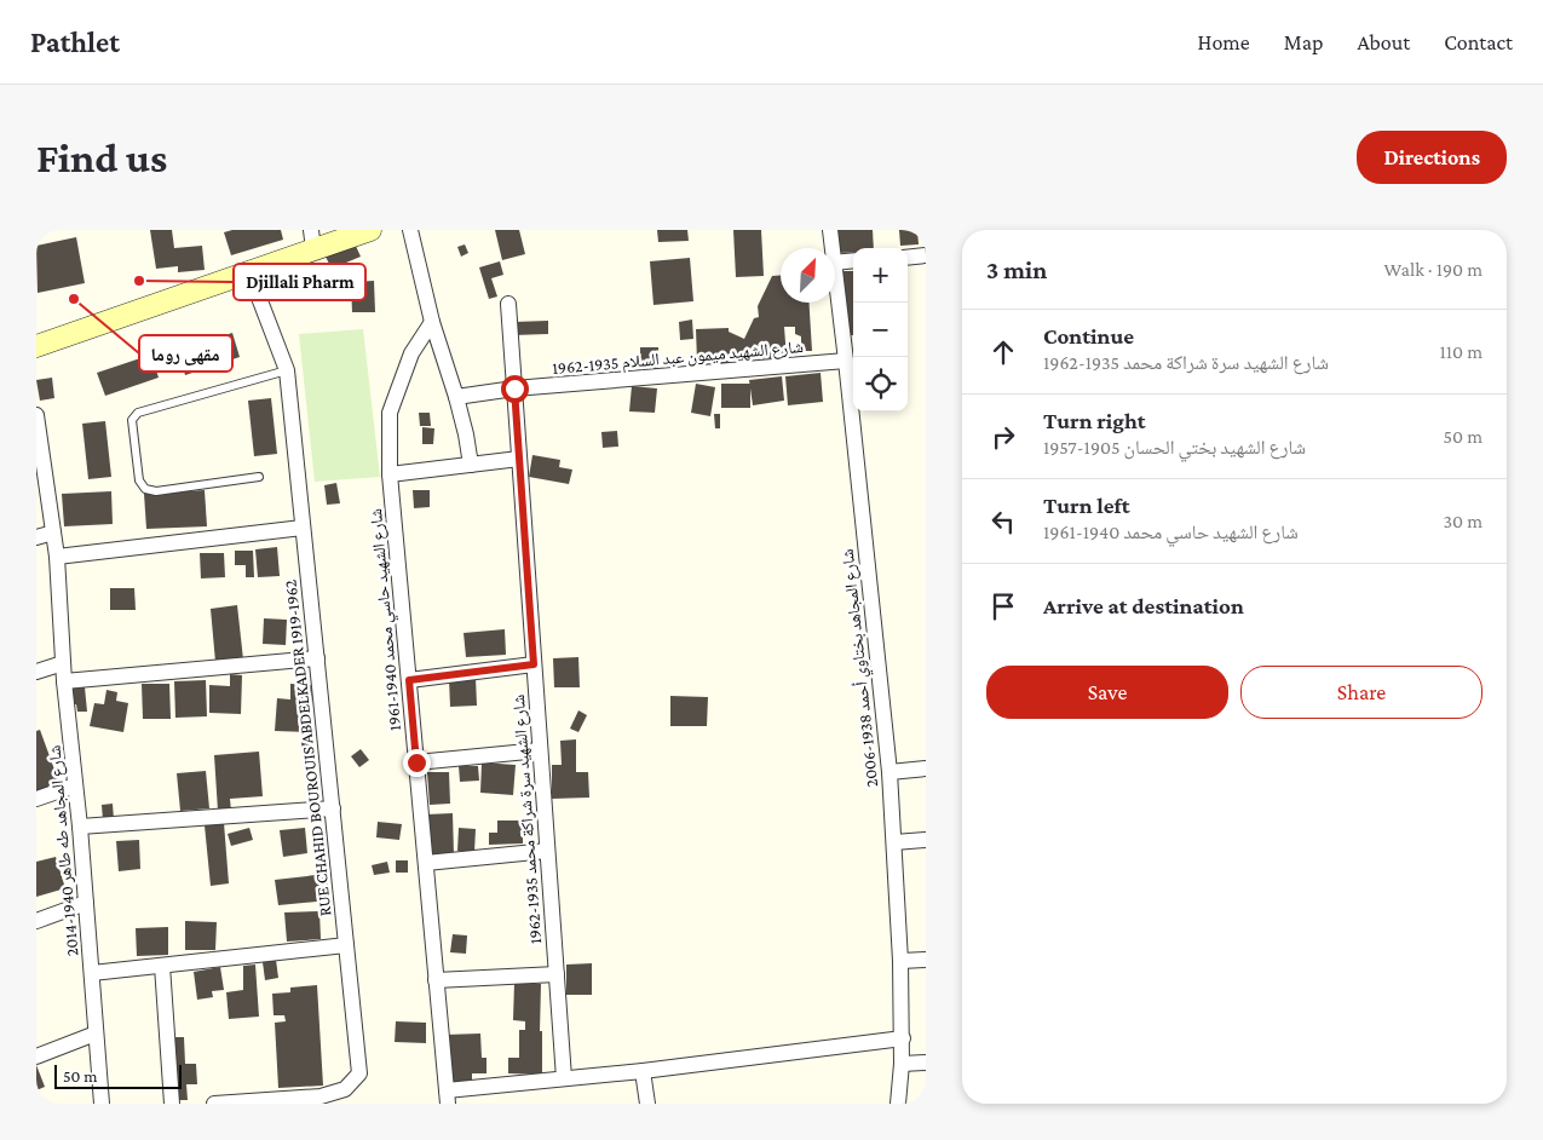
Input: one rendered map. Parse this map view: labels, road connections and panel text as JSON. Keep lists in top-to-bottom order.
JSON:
{
  "streets": {
    "street": [
      "شارع الشهيد ميمون عبد السلام 1935-1962",
      "شارع الشهيد حاسي محمد 1940-1961",
      "شارع المجاهد بختاوي أحمد 1938-2006",
      "RUE CHAHID BOUROUIS ABDELKADER 1919-1962",
      "شارع الشهيد سرة شراكة محمد 1935-1962",
      "شارع المجاهد طه طاهر 1940-2014"
    ]
  },
  "crossings": [
    ["شارع الشهيد ميمون عبد السلام 1935-1962", "شارع المجاهد بختاوي أحمد 1938-2006"],
    ["شارع الشهيد ميمون عبد السلام 1935-1962", "شارع الشهيد سرة شراكة محمد 1935-1962"]
  ],
  "places": ["Djillali Pharm", "مقهى روما"],
  "scale_bar": "50 m",
  "north": "top right",
  "page": {
    "header": "Pathlet",
    "nav": [
      "Home",
      "Map",
      "About",
      "Contact"
    ],
    "buttons": [
      "Directions",
      ["Save", "Share"]
    ],
    "title": "Find us",
    "heading": ["3 min", "Walk · 190 m"],
    "map_buttons": ["+", "−"],
    "list": [
      ["Continue", "شارع الشهيد سرة شراكة محمد 1935-1962", "110 m"],
      ["Turn right", "شارع الشهيد بختي الحسان 1905-1957", "50 m"],
      ["Turn left", "شارع الشهيد حاسي محمد 1940-1961", "30 m"],
      "Arrive at destination"
    ],
    "scale": "50 m"
  }
}
